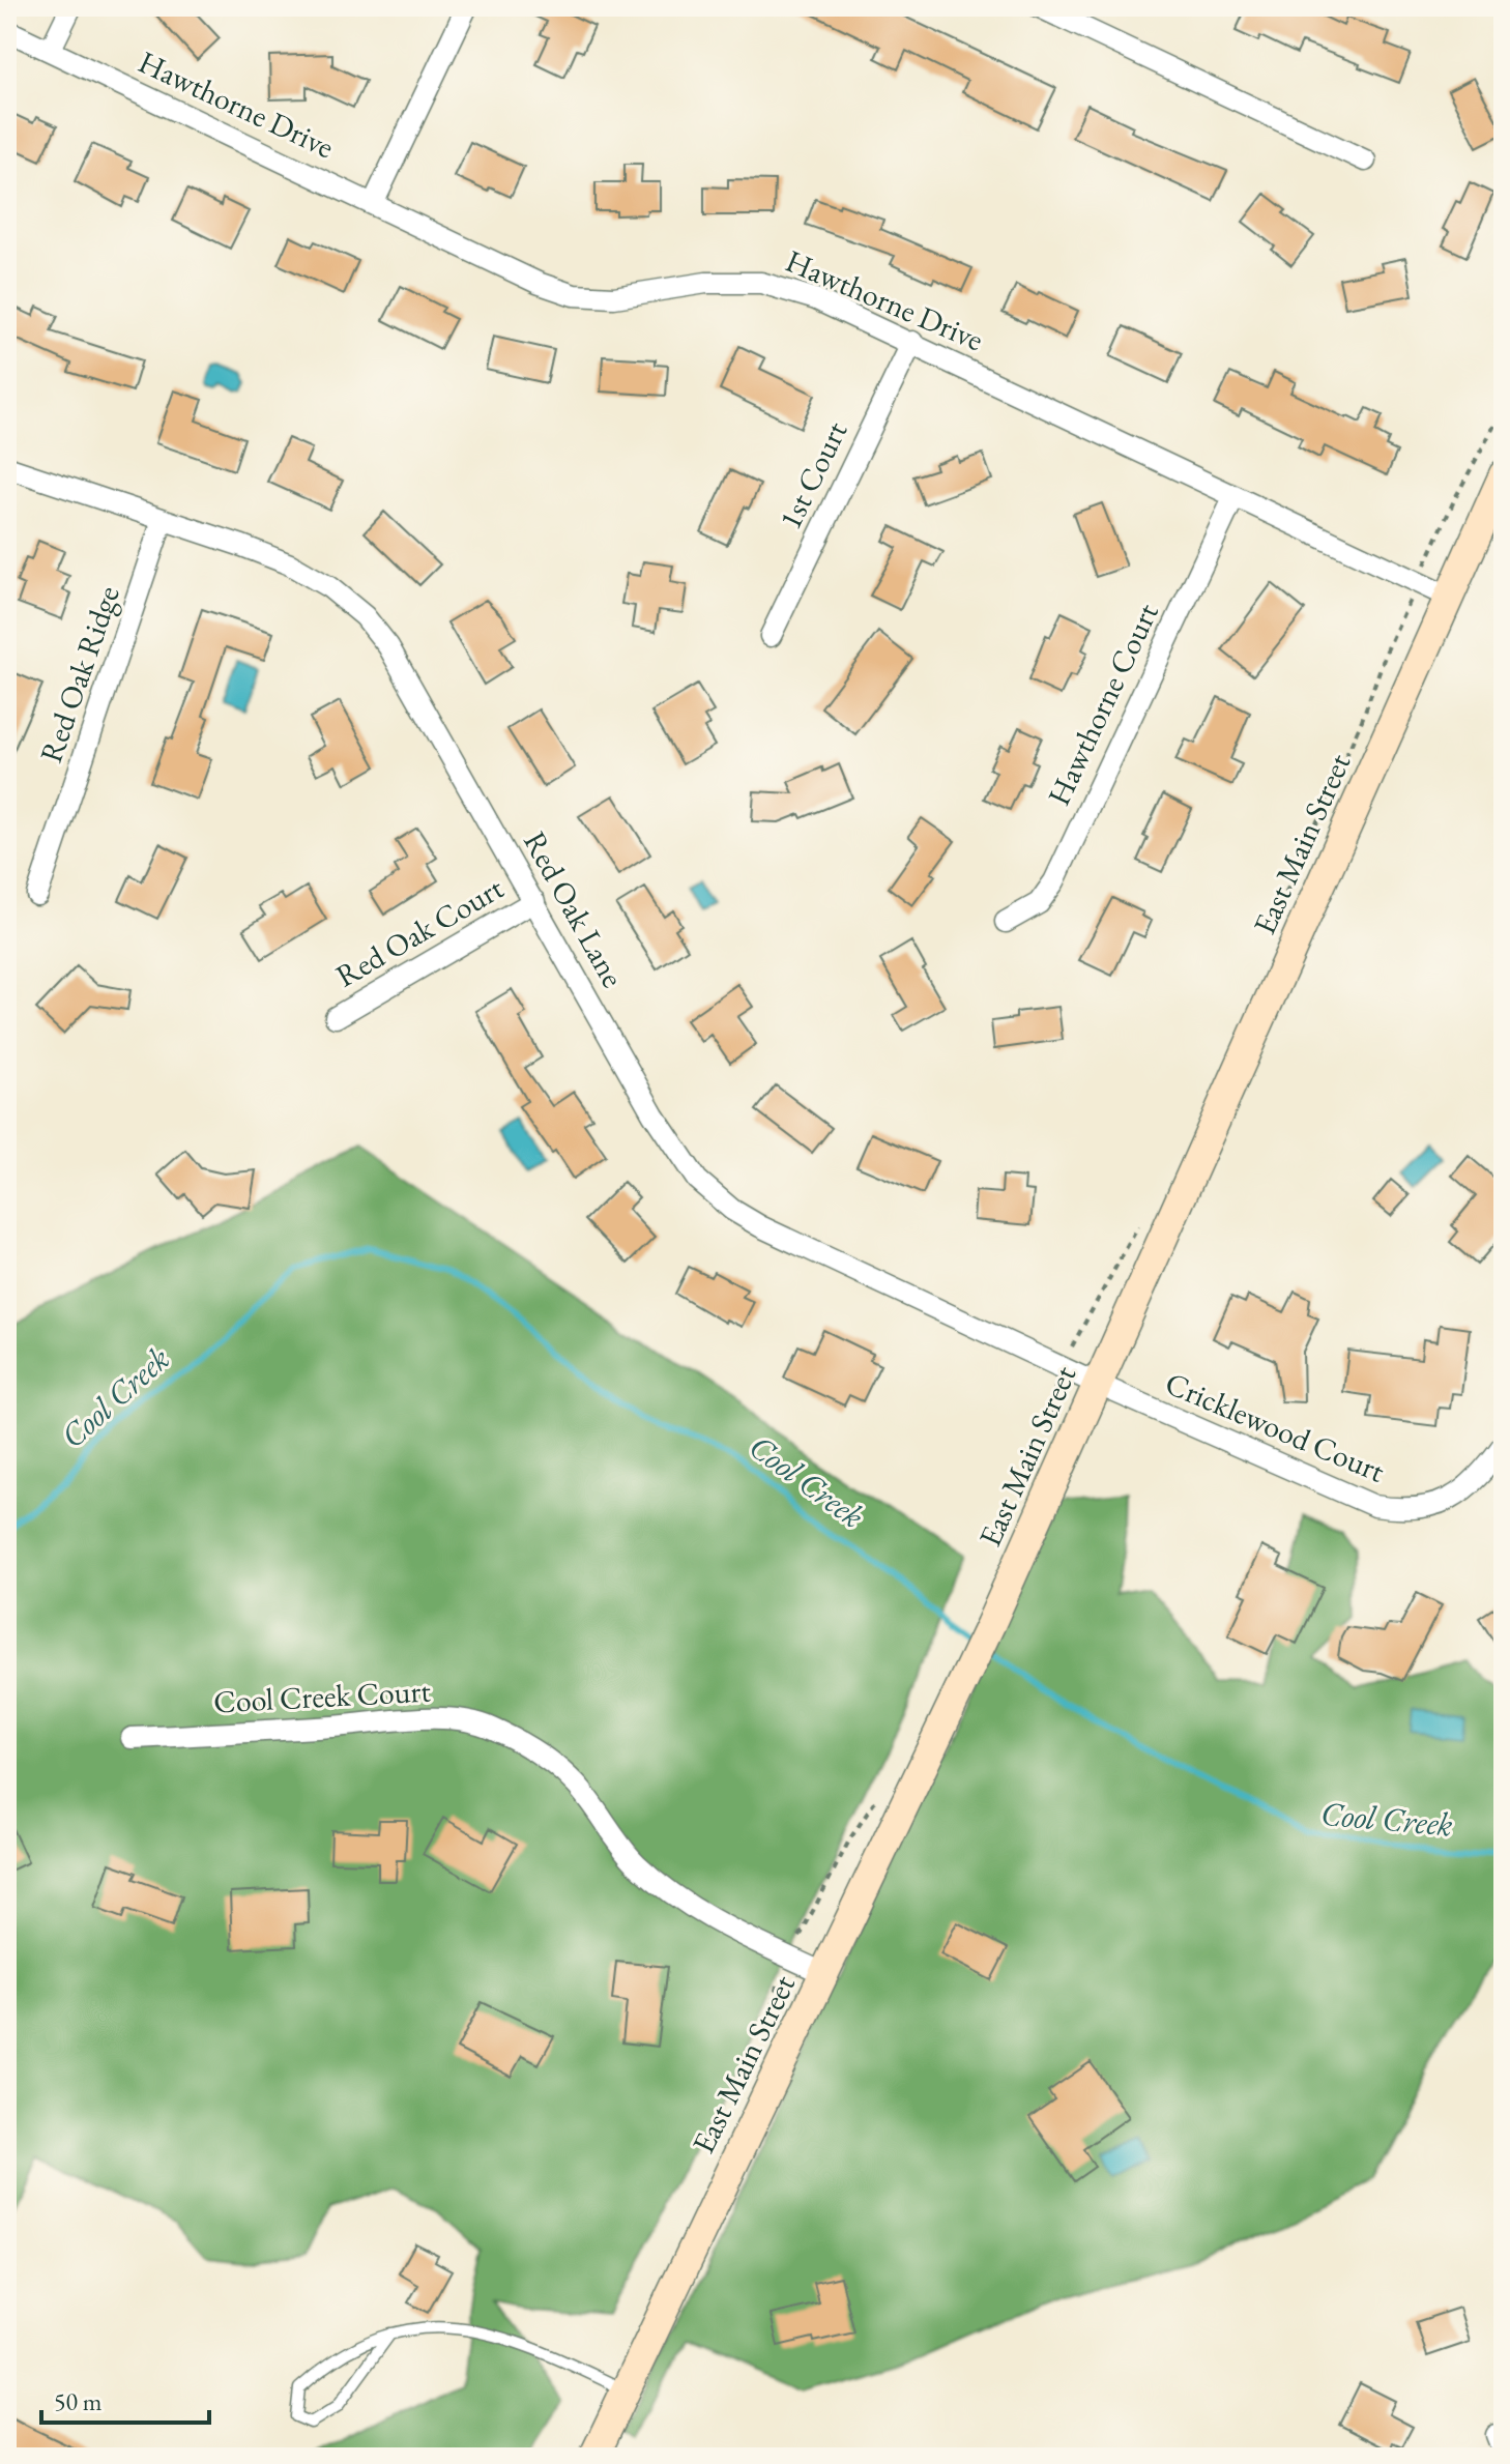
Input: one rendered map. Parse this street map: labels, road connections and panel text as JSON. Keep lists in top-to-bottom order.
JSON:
{
  "streets": {
    "main road": ["East Main Street"],
    "street": [
      "Hawthorne Drive",
      "1st Court",
      "Red Oak Ridge",
      "Hawthorne Court",
      "Red Oak Lane",
      "Red Oak Court",
      "Cricklewood Court",
      "Cool Creek Court"
    ]
  },
  "crossings": [
    ["Hawthorne Drive", "1st Court"],
    ["Hawthorne Drive", "Hawthorne Court"],
    ["Hawthorne Drive", "East Main Street"],
    ["Red Oak Ridge", "Red Oak Lane"],
    ["East Main Street", "Red Oak Lane"],
    ["East Main Street", "Cricklewood Court"],
    ["East Main Street", "Cool Creek Court"],
    ["Red Oak Lane", "Red Oak Court"],
    ["Red Oak Lane", "Cricklewood Court"]
  ],
  "water": ["Cool Creek"],
  "scale_bar": "50 m"
}
